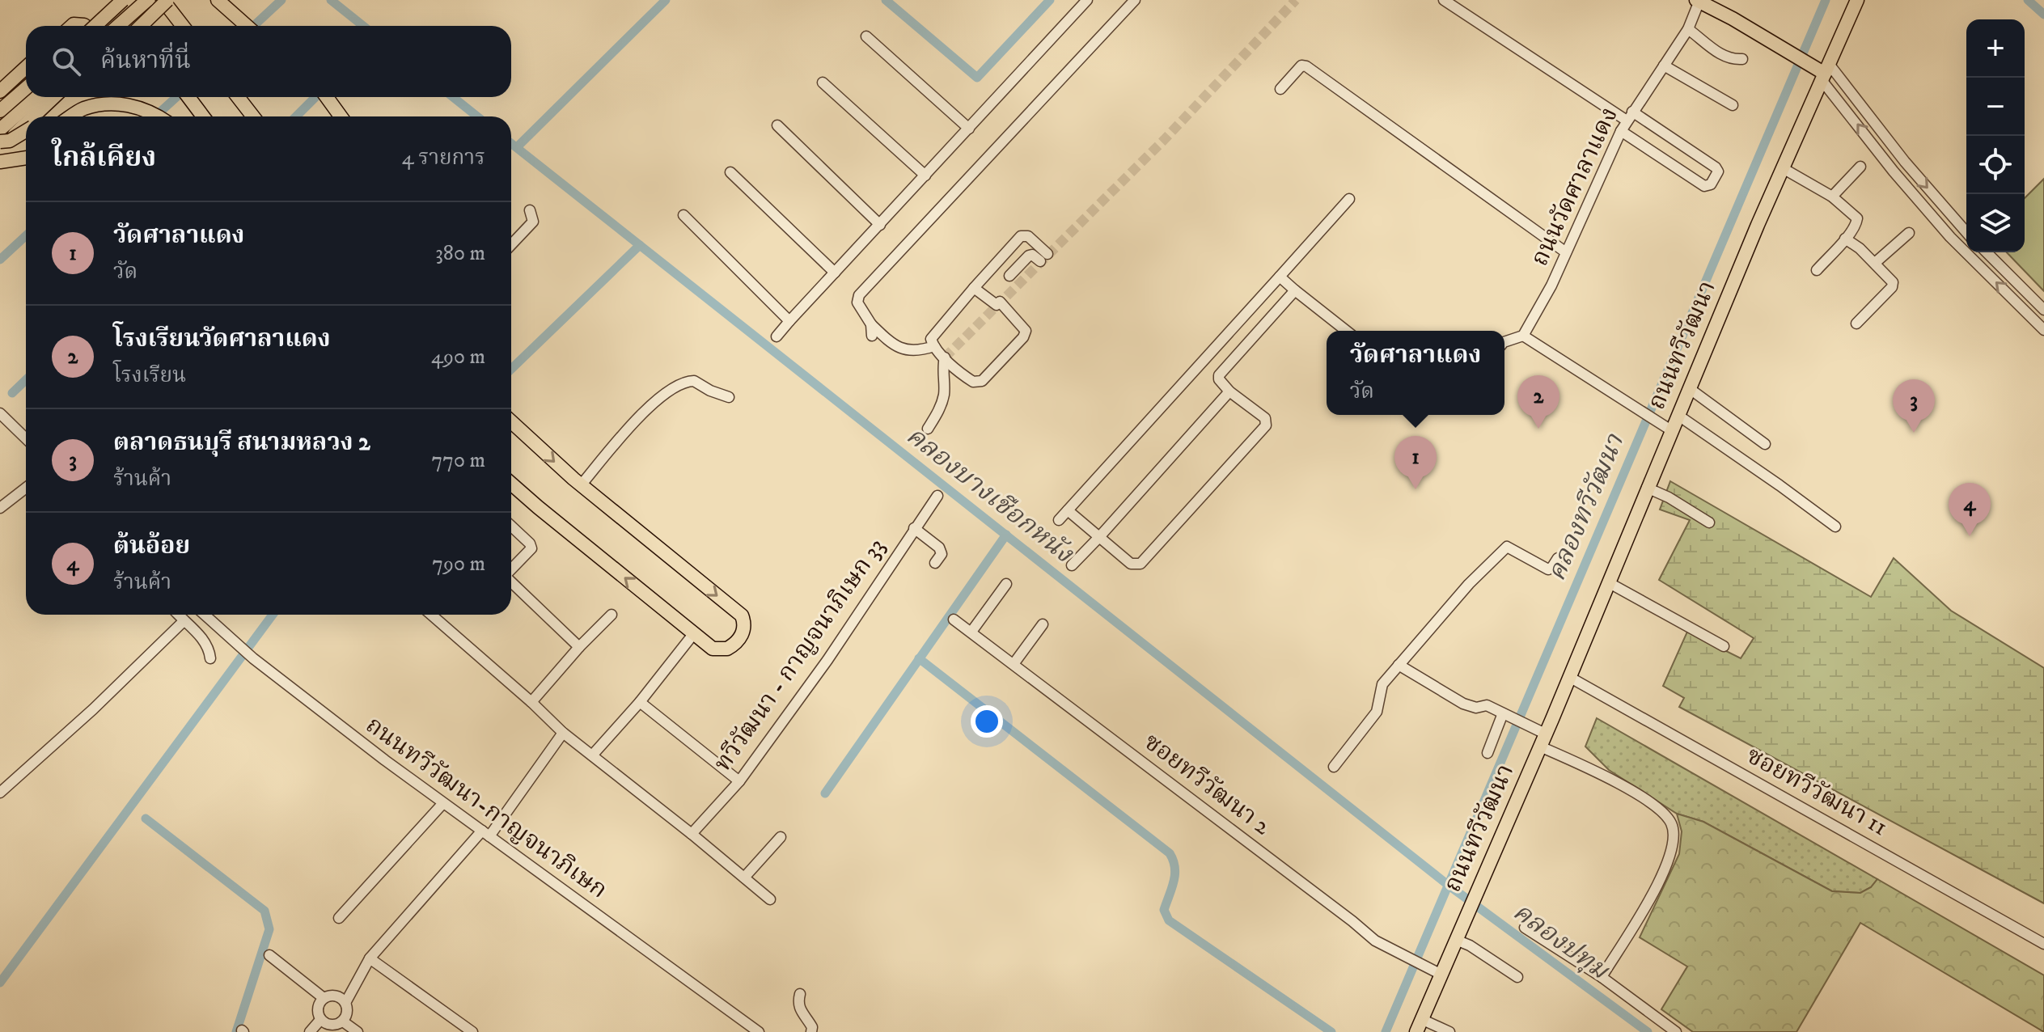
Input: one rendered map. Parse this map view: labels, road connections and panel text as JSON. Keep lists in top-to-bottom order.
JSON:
{
  "streets": {
    "main road": ["ถนนทวีวัฒนา"],
    "street": [
      "ถนนวัดศาลาแดง",
      "ทวีวัฒนา - กาญจนาภิเษก 33",
      "ซอยทวีวัฒนา 2",
      "ซอยทวีวัฒนา 11",
      "ถนนทวีวัฒนา-กาญจนาภิเษก"
    ]
  },
  "crossings": [
    ["ถนนทวีวัฒนา", "ซอยทวีวัฒนา 2"],
    ["ถนนทวีวัฒนา", "ซอยทวีวัฒนา 11"]
  ],
  "water": ["คลองบางเชือกหนัง", "คลองทวีวัฒนา", "คลองปทุม"],
  "page": {
    "map_buttons": ["+", "−"],
    "search": "ค้นหาที่นี่",
    "heading": ["ใกล้เคียง", "4 รายการ"],
    "list": [
      {
        "mark": "1",
        "name": "วัดศาลาแดง",
        "note": "วัด",
        "value": "380 m"
      },
      {
        "mark": "2",
        "name": "โรงเรียนวัดศาลาแดง",
        "note": "โรงเรียน",
        "value": "490 m"
      },
      {
        "mark": "3",
        "name": "ตลาดธนบุรี สนามหลวง 2",
        "note": "ร้านค้า",
        "value": "770 m"
      },
      {
        "mark": "4",
        "name": "ต้นอ้อย",
        "note": "ร้านค้า",
        "value": "790 m"
      }
    ],
    "popup": ["วัดศาลาแดง", "วัด"],
    "pins": [
      "2",
      "3",
      "1",
      "4"
    ]
  }
}
